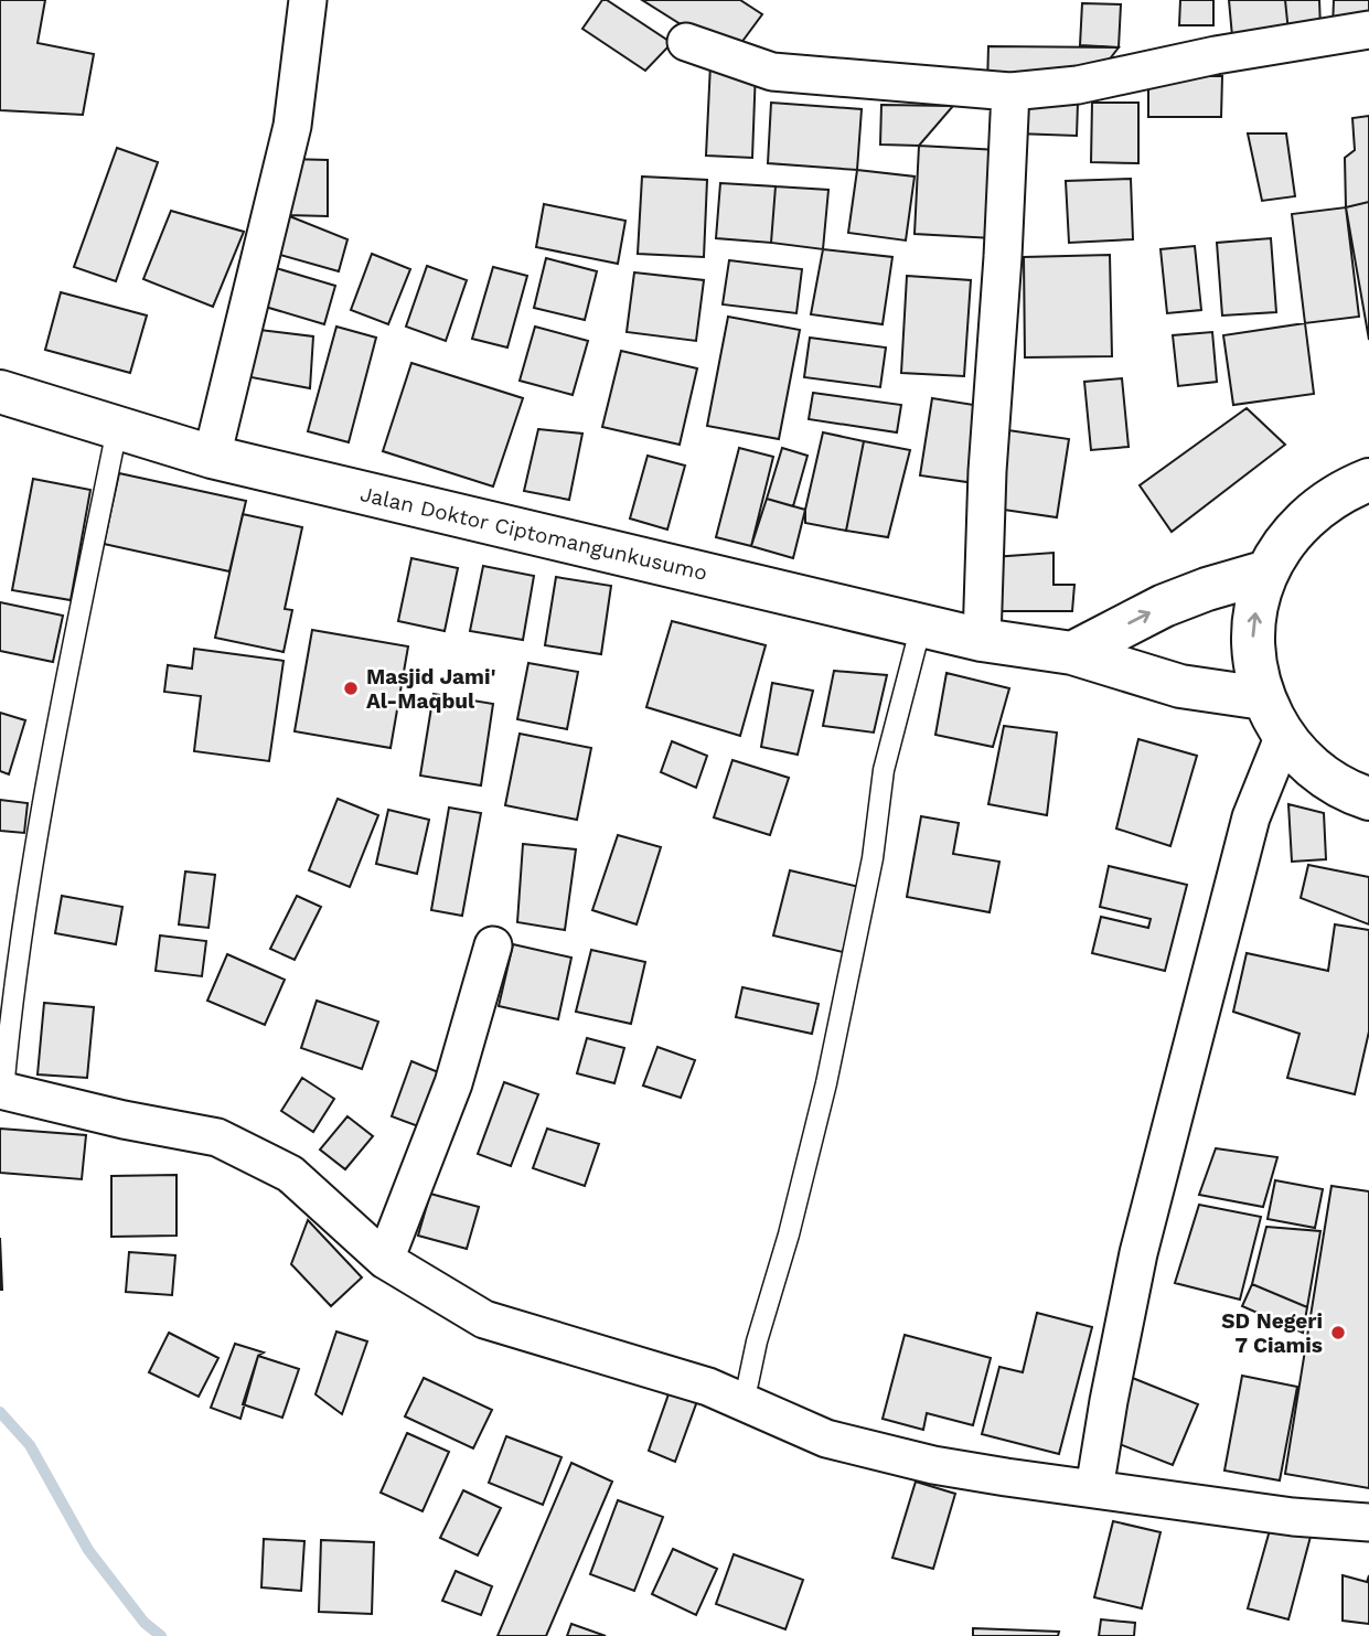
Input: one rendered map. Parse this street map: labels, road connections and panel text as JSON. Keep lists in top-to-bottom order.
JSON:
{
  "streets": {
    "main road": ["Jalan Doktor Ciptomangunkusumo"]
  },
  "places": ["Masjid Jami' Al-Maqbul", "SD Negeri 7 Ciamis"]
}
